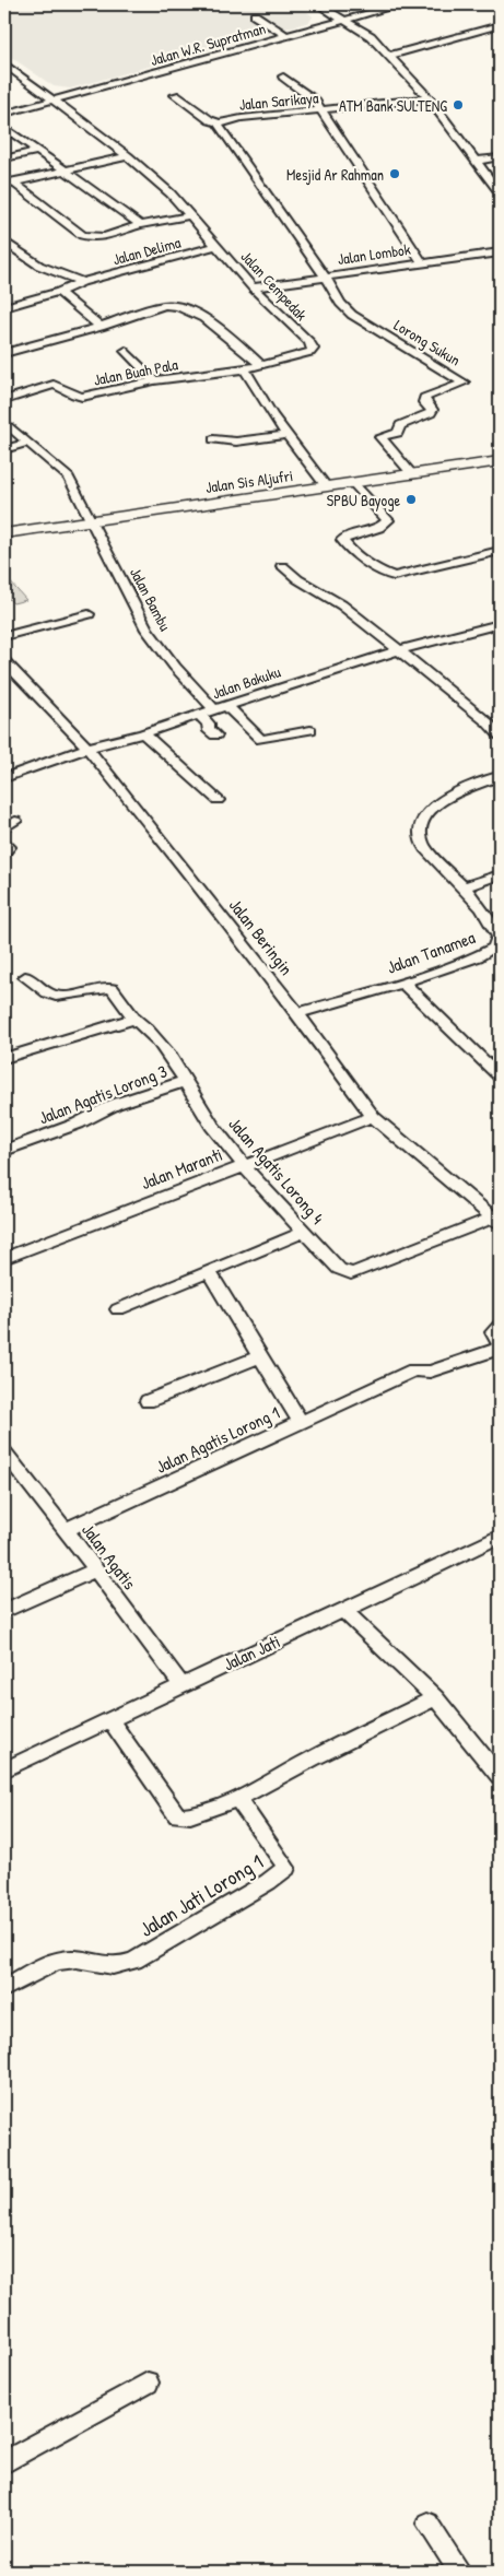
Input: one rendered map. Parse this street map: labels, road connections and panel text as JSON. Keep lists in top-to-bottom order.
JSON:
{
  "streets": {
    "main road": ["Jalan Sis Aljufri"],
    "street": [
      "Jalan W.R. Supratman",
      "Jalan Sarikaya",
      "Jalan Delima",
      "Jalan Lombok",
      "Jalan Cempedak",
      "Lorong Sukun",
      "Jalan Buah Pala",
      "Jalan Bambu",
      "Jalan Bakuku",
      "Jalan Beringin",
      "Jalan Tanamea",
      "Jalan Agatis Lorong 3",
      "Jalan Maranti",
      "Jalan Agatis Lorong 4",
      "Jalan Agatis Lorong 1",
      "Jalan Agatis",
      "Jalan Jati",
      "Jalan Jati Lorong 1"
    ]
  },
  "crossings": [
    ["Jalan W.R. Supratman", "Jalan Cempedak"],
    ["Jalan Sarikaya", "Jalan Lombok"],
    ["Jalan Sarikaya", "Lorong Sukun"],
    ["Jalan Delima", "Jalan Cempedak"],
    ["Jalan Lombok", "Jalan Cempedak"],
    ["Jalan Lombok", "Lorong Sukun"],
    ["Jalan Cempedak", "Jalan Buah Pala"],
    ["Lorong Sukun", "Jalan Sis Aljufri"],
    ["Jalan Sis Aljufri", "Jalan Bambu"],
    ["Jalan Bambu", "Jalan Bakuku"],
    ["Jalan Bakuku", "Jalan Beringin"],
    ["Jalan Beringin", "Jalan Tanamea"],
    ["Jalan Beringin", "Jalan Maranti"],
    ["Jalan Beringin", "Jalan Agatis Lorong 4"],
    ["Jalan Agatis Lorong 3", "Jalan Agatis Lorong 4"],
    ["Jalan Maranti", "Jalan Agatis Lorong 4"],
    ["Jalan Agatis Lorong 1", "Jalan Agatis"],
    ["Jalan Agatis", "Jalan Jati"]
  ],
  "places": ["ATM Bank SULTENG", "Mesjid Ar Rahman", "SPBU Bayoge"]
}
